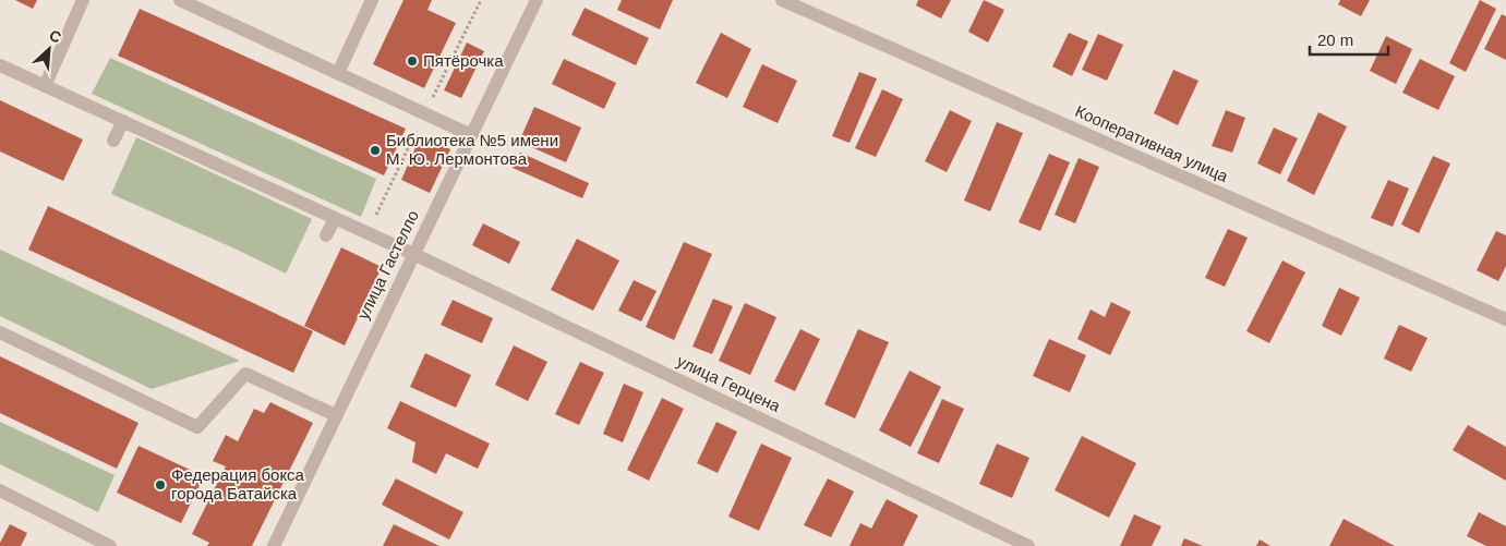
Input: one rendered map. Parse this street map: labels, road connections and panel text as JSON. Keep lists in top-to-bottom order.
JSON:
{
  "streets": {
    "street": ["Кооперативная улица", "улица Гастелло", "улица Герцена"]
  },
  "crossings": [
    ["улица Гастелло", "улица Герцена"]
  ],
  "places": ["Пятёрочка", "Библиотека №5 имени М. Ю. Лермонтова", "Федерация бокса города Батайска"],
  "scale_bar": "20 m",
  "north": "top right"
}
